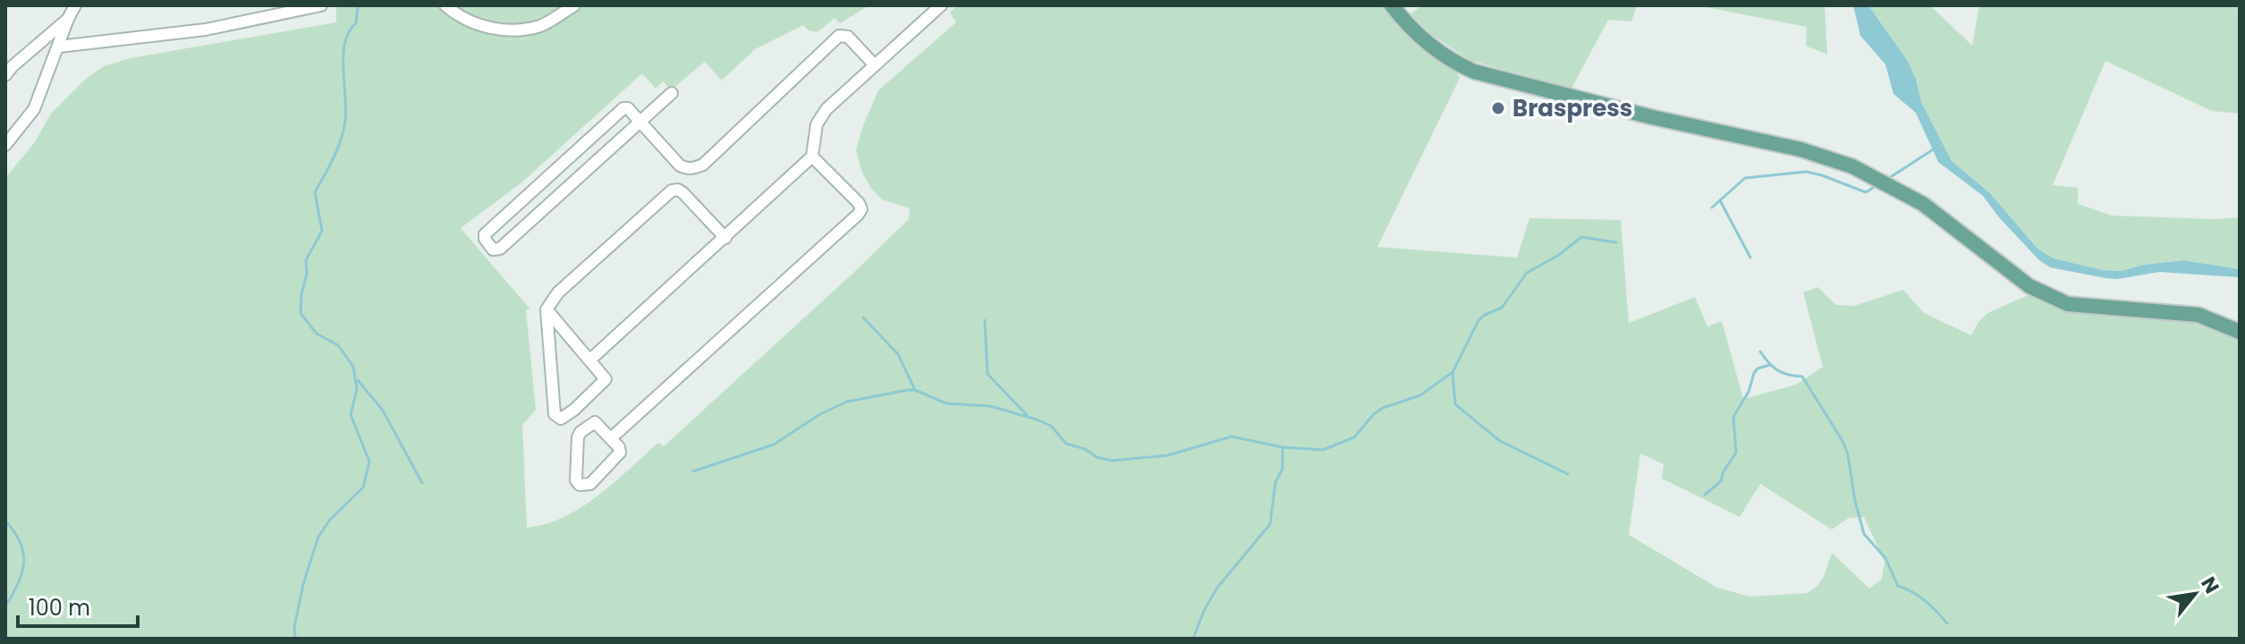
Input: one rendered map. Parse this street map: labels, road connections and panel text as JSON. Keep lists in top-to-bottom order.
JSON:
{
  "places": ["Braspress"],
  "scale_bar": "100 m",
  "north": "top right"
}
